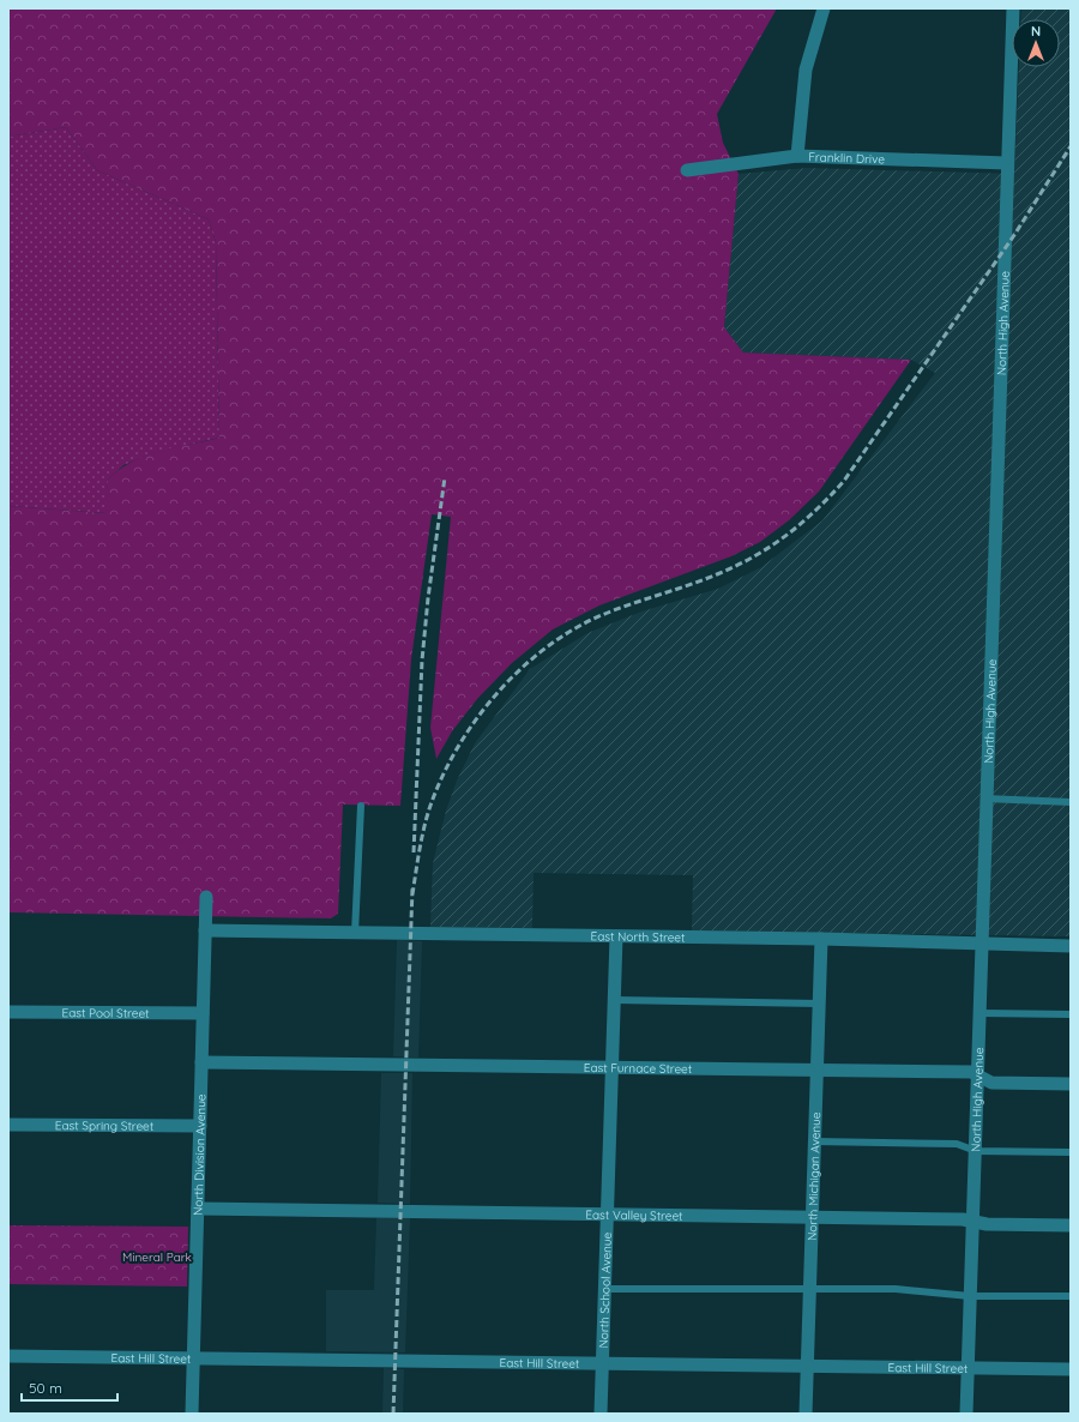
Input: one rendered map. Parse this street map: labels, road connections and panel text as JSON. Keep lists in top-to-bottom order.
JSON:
{
  "streets": {
    "street": [
      "Franklin Drive",
      "North High Avenue",
      "East North Street",
      "East Pool Street",
      "East Furnace Street",
      "East Spring Street",
      "North Division Avenue",
      "North Michigan Avenue",
      "East Valley Street",
      "North School Avenue",
      "East Hill Street"
    ]
  },
  "crossings": [
    ["Franklin Drive", "North High Avenue"],
    ["North High Avenue", "East North Street"],
    ["North High Avenue", "East Furnace Street"],
    ["North High Avenue", "East Valley Street"],
    ["North High Avenue", "East Hill Street"],
    ["East North Street", "North Division Avenue"],
    ["East North Street", "North Michigan Avenue"],
    ["East North Street", "North School Avenue"],
    ["East Pool Street", "North Division Avenue"],
    ["East Furnace Street", "North Division Avenue"],
    ["East Furnace Street", "North Michigan Avenue"],
    ["East Furnace Street", "North School Avenue"],
    ["East Spring Street", "North Division Avenue"],
    ["North Division Avenue", "East Valley Street"],
    ["North Division Avenue", "East Hill Street"],
    ["North Michigan Avenue", "East Valley Street"],
    ["North Michigan Avenue", "East Hill Street"],
    ["East Valley Street", "North School Avenue"],
    ["North School Avenue", "East Hill Street"]
  ],
  "parks": ["Mineral Park"],
  "scale_bar": "50 m",
  "north": "top"
}
